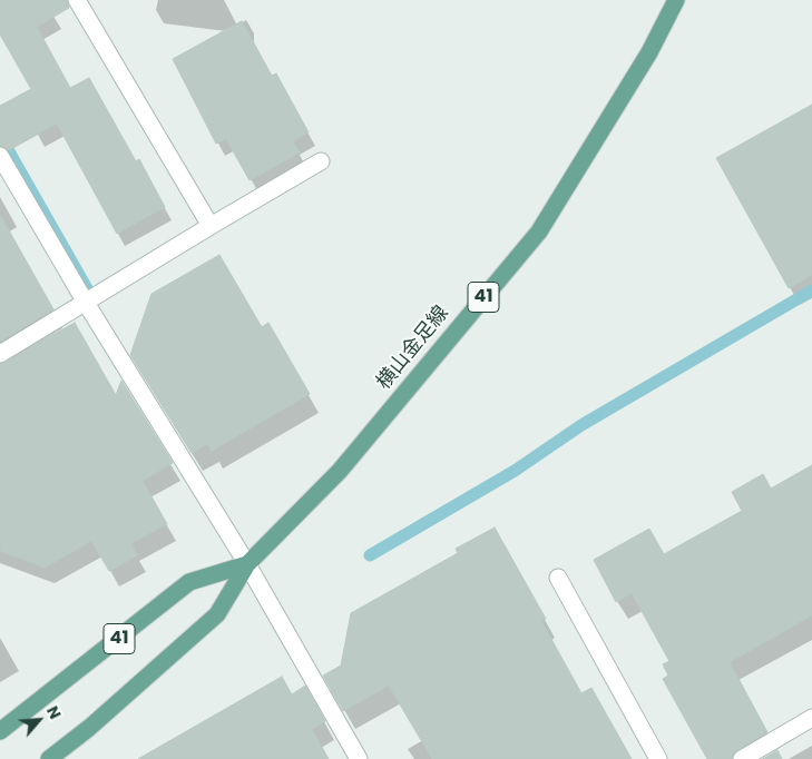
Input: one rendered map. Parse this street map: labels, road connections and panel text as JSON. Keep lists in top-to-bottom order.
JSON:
{
  "streets": {
    "main road": ["41", "横山金足線"]
  },
  "north": "top right"
}
